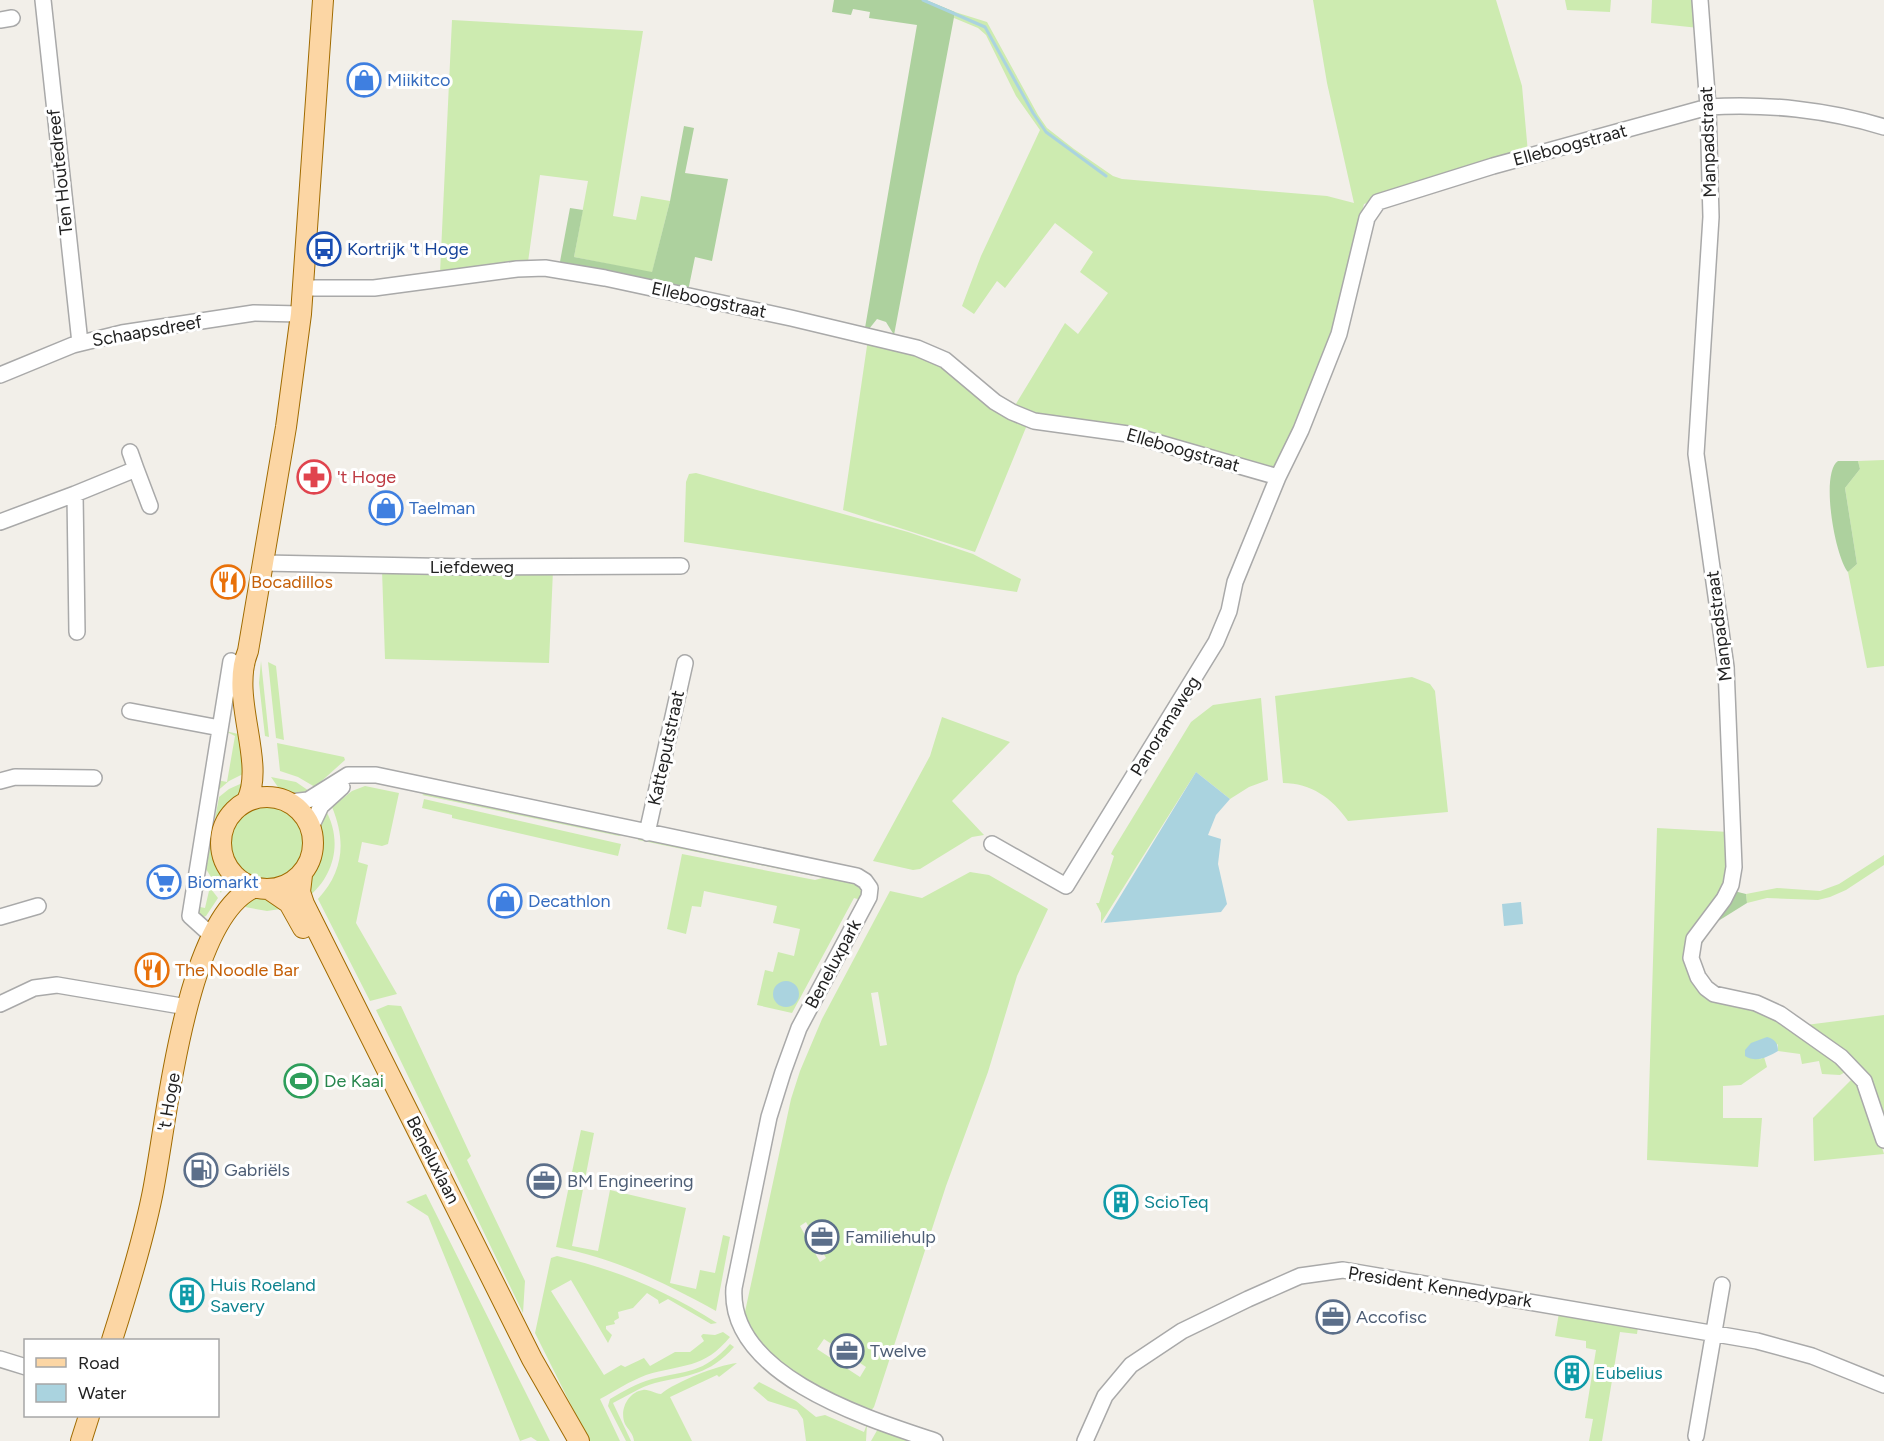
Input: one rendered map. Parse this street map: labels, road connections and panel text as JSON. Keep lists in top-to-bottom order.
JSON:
{
  "streets": {
    "main road": ["'t Hoge", "Beneluxlaan"],
    "street": [
      "Manpadstraat",
      "Elleboogstraat",
      "Ten Houtedreef",
      "Schaapsdreef",
      "Liefdeweg",
      "Panoramaweg",
      "Katteputstraat",
      "Beneluxpark",
      "President Kennedypark"
    ]
  },
  "crossings": [
    ["Manpadstraat", "Elleboogstraat"],
    ["Elleboogstraat", "Panoramaweg"],
    ["Ten Houtedreef", "Schaapsdreef"],
    ["Katteputstraat", "Beneluxpark"],
    ["Beneluxpark", "'t Hoge"],
    ["Beneluxpark", "Beneluxlaan"],
    ["'t Hoge", "Beneluxlaan"]
  ],
  "places": {
    "shop": ["Miikitco", "Taelman", "Decathlon"],
    "bus stop": ["Kortrijk 't Hoge"],
    "pharmacy": ["'t Hoge"],
    "restaurant": ["Bocadillos", "The Noodle Bar"],
    "supermarket": ["Biomarkt"],
    "sports": ["De Kaai"],
    "fuel station": ["Gabriëls"],
    "office": [
      "BM Engineering",
      "Familiehulp",
      "Accofisc",
      "Twelve"
    ],
    "building": ["ScioTeq", "Huis Roeland Savery", "Eubelius"]
  },
  "legend": ["Road", "Water"]
}
